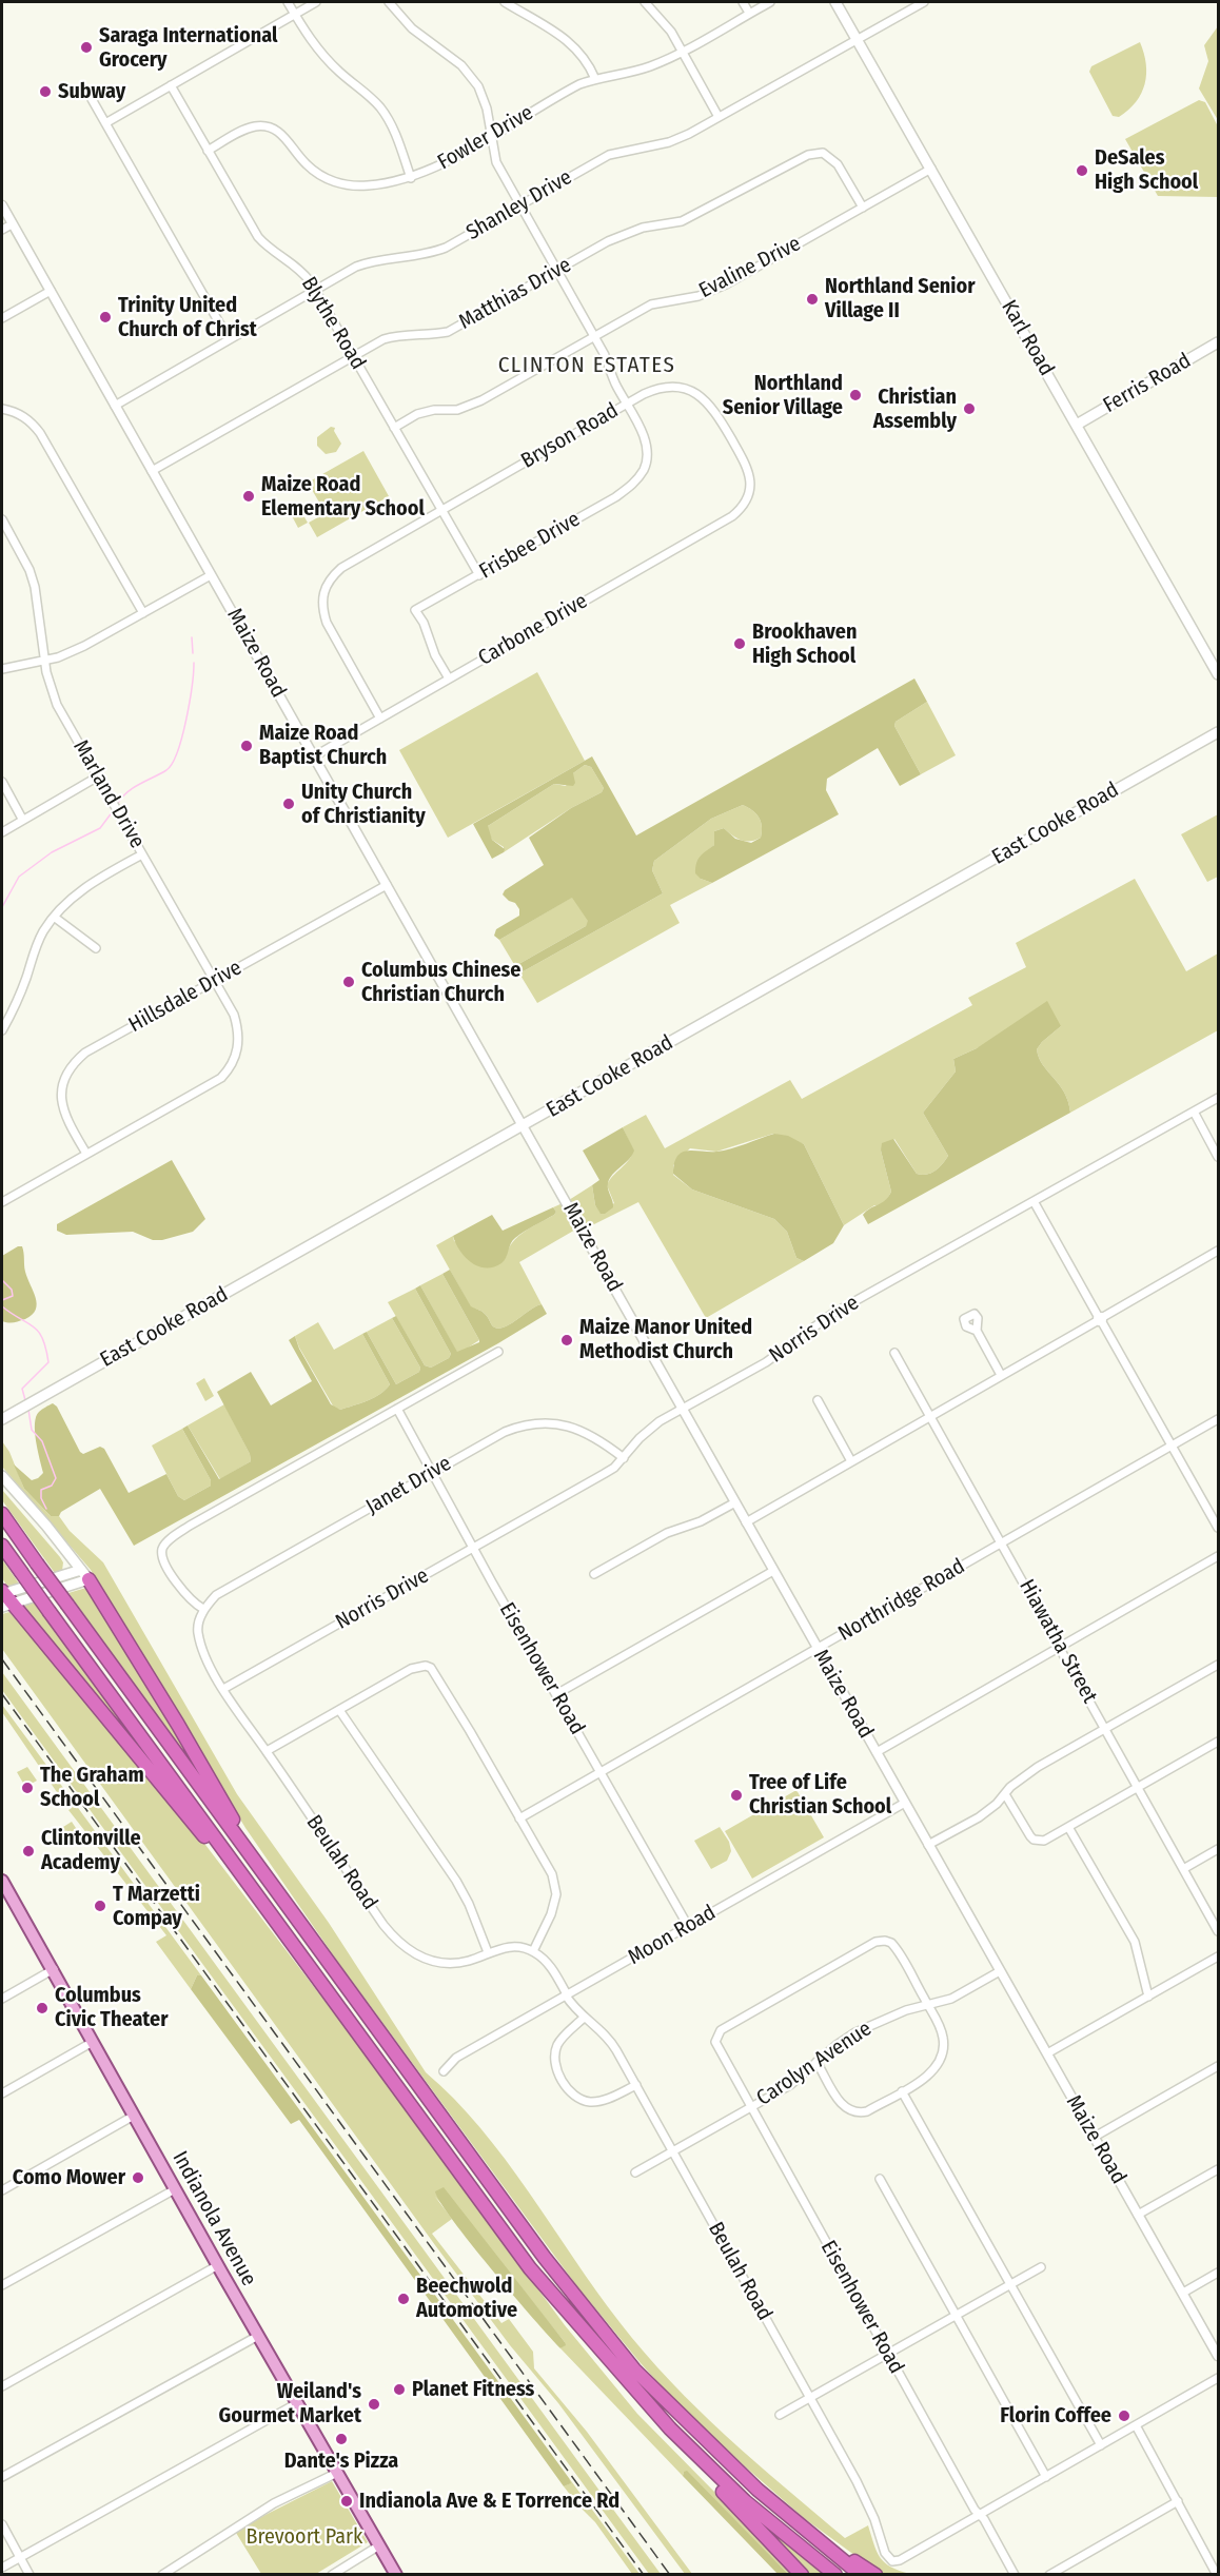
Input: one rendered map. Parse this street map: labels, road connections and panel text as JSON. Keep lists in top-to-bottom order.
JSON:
{
  "streets": {
    "main road": [
      "Karl Road",
      "Ferris Road",
      "East Cooke Road",
      "Indianola Avenue"
    ],
    "street": [
      "Fowler Drive",
      "Shanley Drive",
      "Evaline Drive",
      "Matthias Drive",
      "Blythe Road",
      "Bryson Road",
      "Frisbee Drive",
      "Carbone Drive",
      "Maize Road",
      "Marland Drive",
      "Hillsdale Drive",
      "Norris Drive",
      "Janet Drive",
      "Northridge Road",
      "Hiawatha Street",
      "Eisenhower Road",
      "Beulah Road",
      "Moon Road",
      "Carolyn Avenue"
    ]
  },
  "crossings": [
    ["Fowler Drive", "Blythe Road"],
    ["Fowler Drive", "Frisbee Drive"],
    ["Shanley Drive", "Blythe Road"],
    ["Shanley Drive", "Karl Road"],
    ["Shanley Drive", "Frisbee Drive"],
    ["Shanley Drive", "Maize Road"],
    ["Evaline Drive", "Matthias Drive"],
    ["Evaline Drive", "Blythe Road"],
    ["Evaline Drive", "Karl Road"],
    ["Evaline Drive", "Frisbee Drive"],
    ["Matthias Drive", "Blythe Road"],
    ["Matthias Drive", "Frisbee Drive"],
    ["Matthias Drive", "Maize Road"],
    ["Blythe Road", "Bryson Road"],
    ["Blythe Road", "Frisbee Drive"],
    ["Karl Road", "Ferris Road"],
    ["Bryson Road", "Frisbee Drive"],
    ["Bryson Road", "Carbone Drive"],
    ["Frisbee Drive", "Carbone Drive"],
    ["Carbone Drive", "Maize Road"],
    ["Maize Road", "East Cooke Road"],
    ["Maize Road", "Hillsdale Drive"],
    ["Maize Road", "Norris Drive"],
    ["Maize Road", "Northridge Road"],
    ["Maize Road", "Moon Road"],
    ["Maize Road", "Carolyn Avenue"],
    ["Marland Drive", "Hillsdale Drive"],
    ["Norris Drive", "Janet Drive"],
    ["Norris Drive", "Eisenhower Road"],
    ["Norris Drive", "Beulah Road"],
    ["Janet Drive", "Eisenhower Road"],
    ["Janet Drive", "Beulah Road"],
    ["Northridge Road", "Hiawatha Street"],
    ["Northridge Road", "Eisenhower Road"],
    ["Eisenhower Road", "Beulah Road"],
    ["Eisenhower Road", "Moon Road"],
    ["Eisenhower Road", "Carolyn Avenue"],
    ["Beulah Road", "Moon Road"],
    ["Beulah Road", "Carolyn Avenue"]
  ],
  "districts": ["CLINTON ESTATES"],
  "parks": ["Brevoort Park"],
  "places": [
    "Saraga International Grocery",
    "Subway",
    "DeSales High School",
    "Northland Senior Village II",
    "Trinity United Church of Christ",
    "Northland Senior Village",
    "Christian Assembly",
    "Maize Road Elementary School",
    "Brookhaven High School",
    "Maize Road Baptist Church",
    "Unity Church of Christianity",
    "Columbus Chinese Christian Church",
    "Maize Manor United Methodist Church",
    "The Graham School",
    "Tree of Life Christian School",
    "Clintonville Academy",
    "T Marzetti Compay",
    "Columbus Civic Theater",
    "Como Mower",
    "Beechwold Automotive",
    "Planet Fitness",
    "Weiland's Gourmet Market",
    "Florin Coffee",
    "Dante's Pizza",
    "Indianola Ave & E Torrence Rd"
  ]
}
